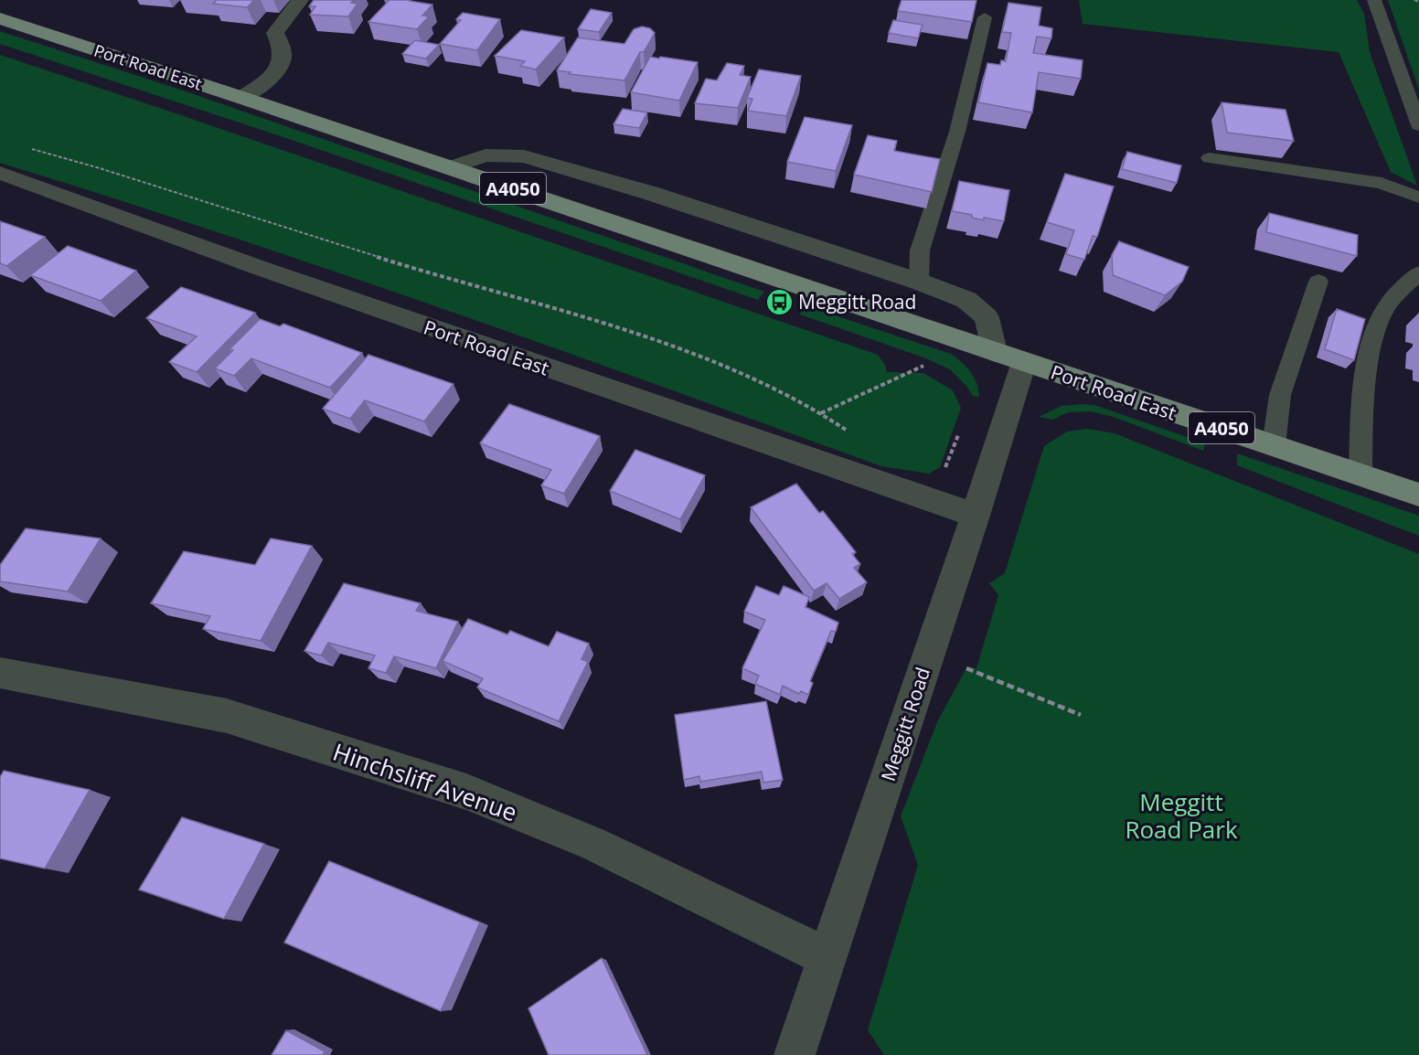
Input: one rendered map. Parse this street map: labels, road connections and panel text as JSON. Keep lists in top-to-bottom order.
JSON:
{
  "streets": {
    "main road": ["Port Road East", "A4050"],
    "street": ["Meggitt Road", "Hinchsliff Avenue"]
  },
  "crossings": [
    ["Port Road East", "Meggitt Road"],
    ["Meggitt Road", "Hinchsliff Avenue"]
  ],
  "parks": ["Meggitt Road Park"],
  "places": {
    "bus stop": ["Meggitt Road"]
  }
}
